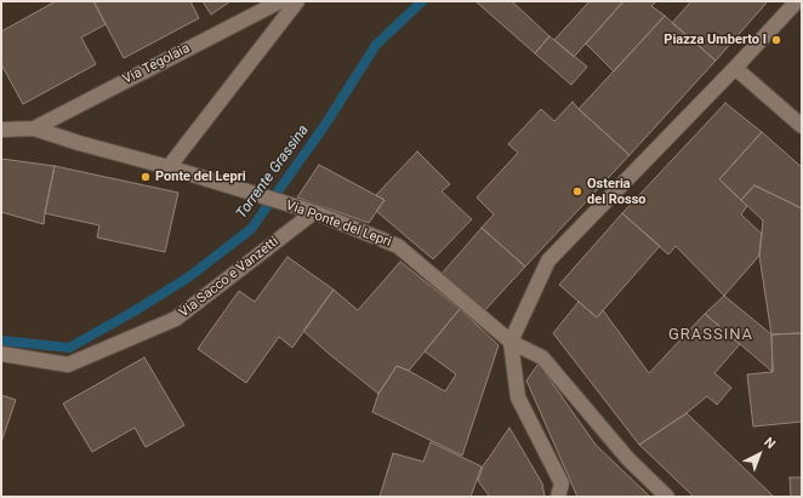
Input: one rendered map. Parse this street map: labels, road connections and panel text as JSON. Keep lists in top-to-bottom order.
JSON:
{
  "streets": {
    "street": ["Via Tegolaia", "Via Ponte del Lepri", "Via Sacco e Vanzetti"]
  },
  "crossings": [
    ["Via Tegolaia", "Via Ponte del Lepri"],
    ["Via Ponte del Lepri", "Via Sacco e Vanzetti"]
  ],
  "districts": ["GRASSINA"],
  "water": ["Torrente Grassina"],
  "places": ["Piazza Umberto I", "Ponte del Lepri", "Osteria del Rosso"],
  "north": "top right"
}
